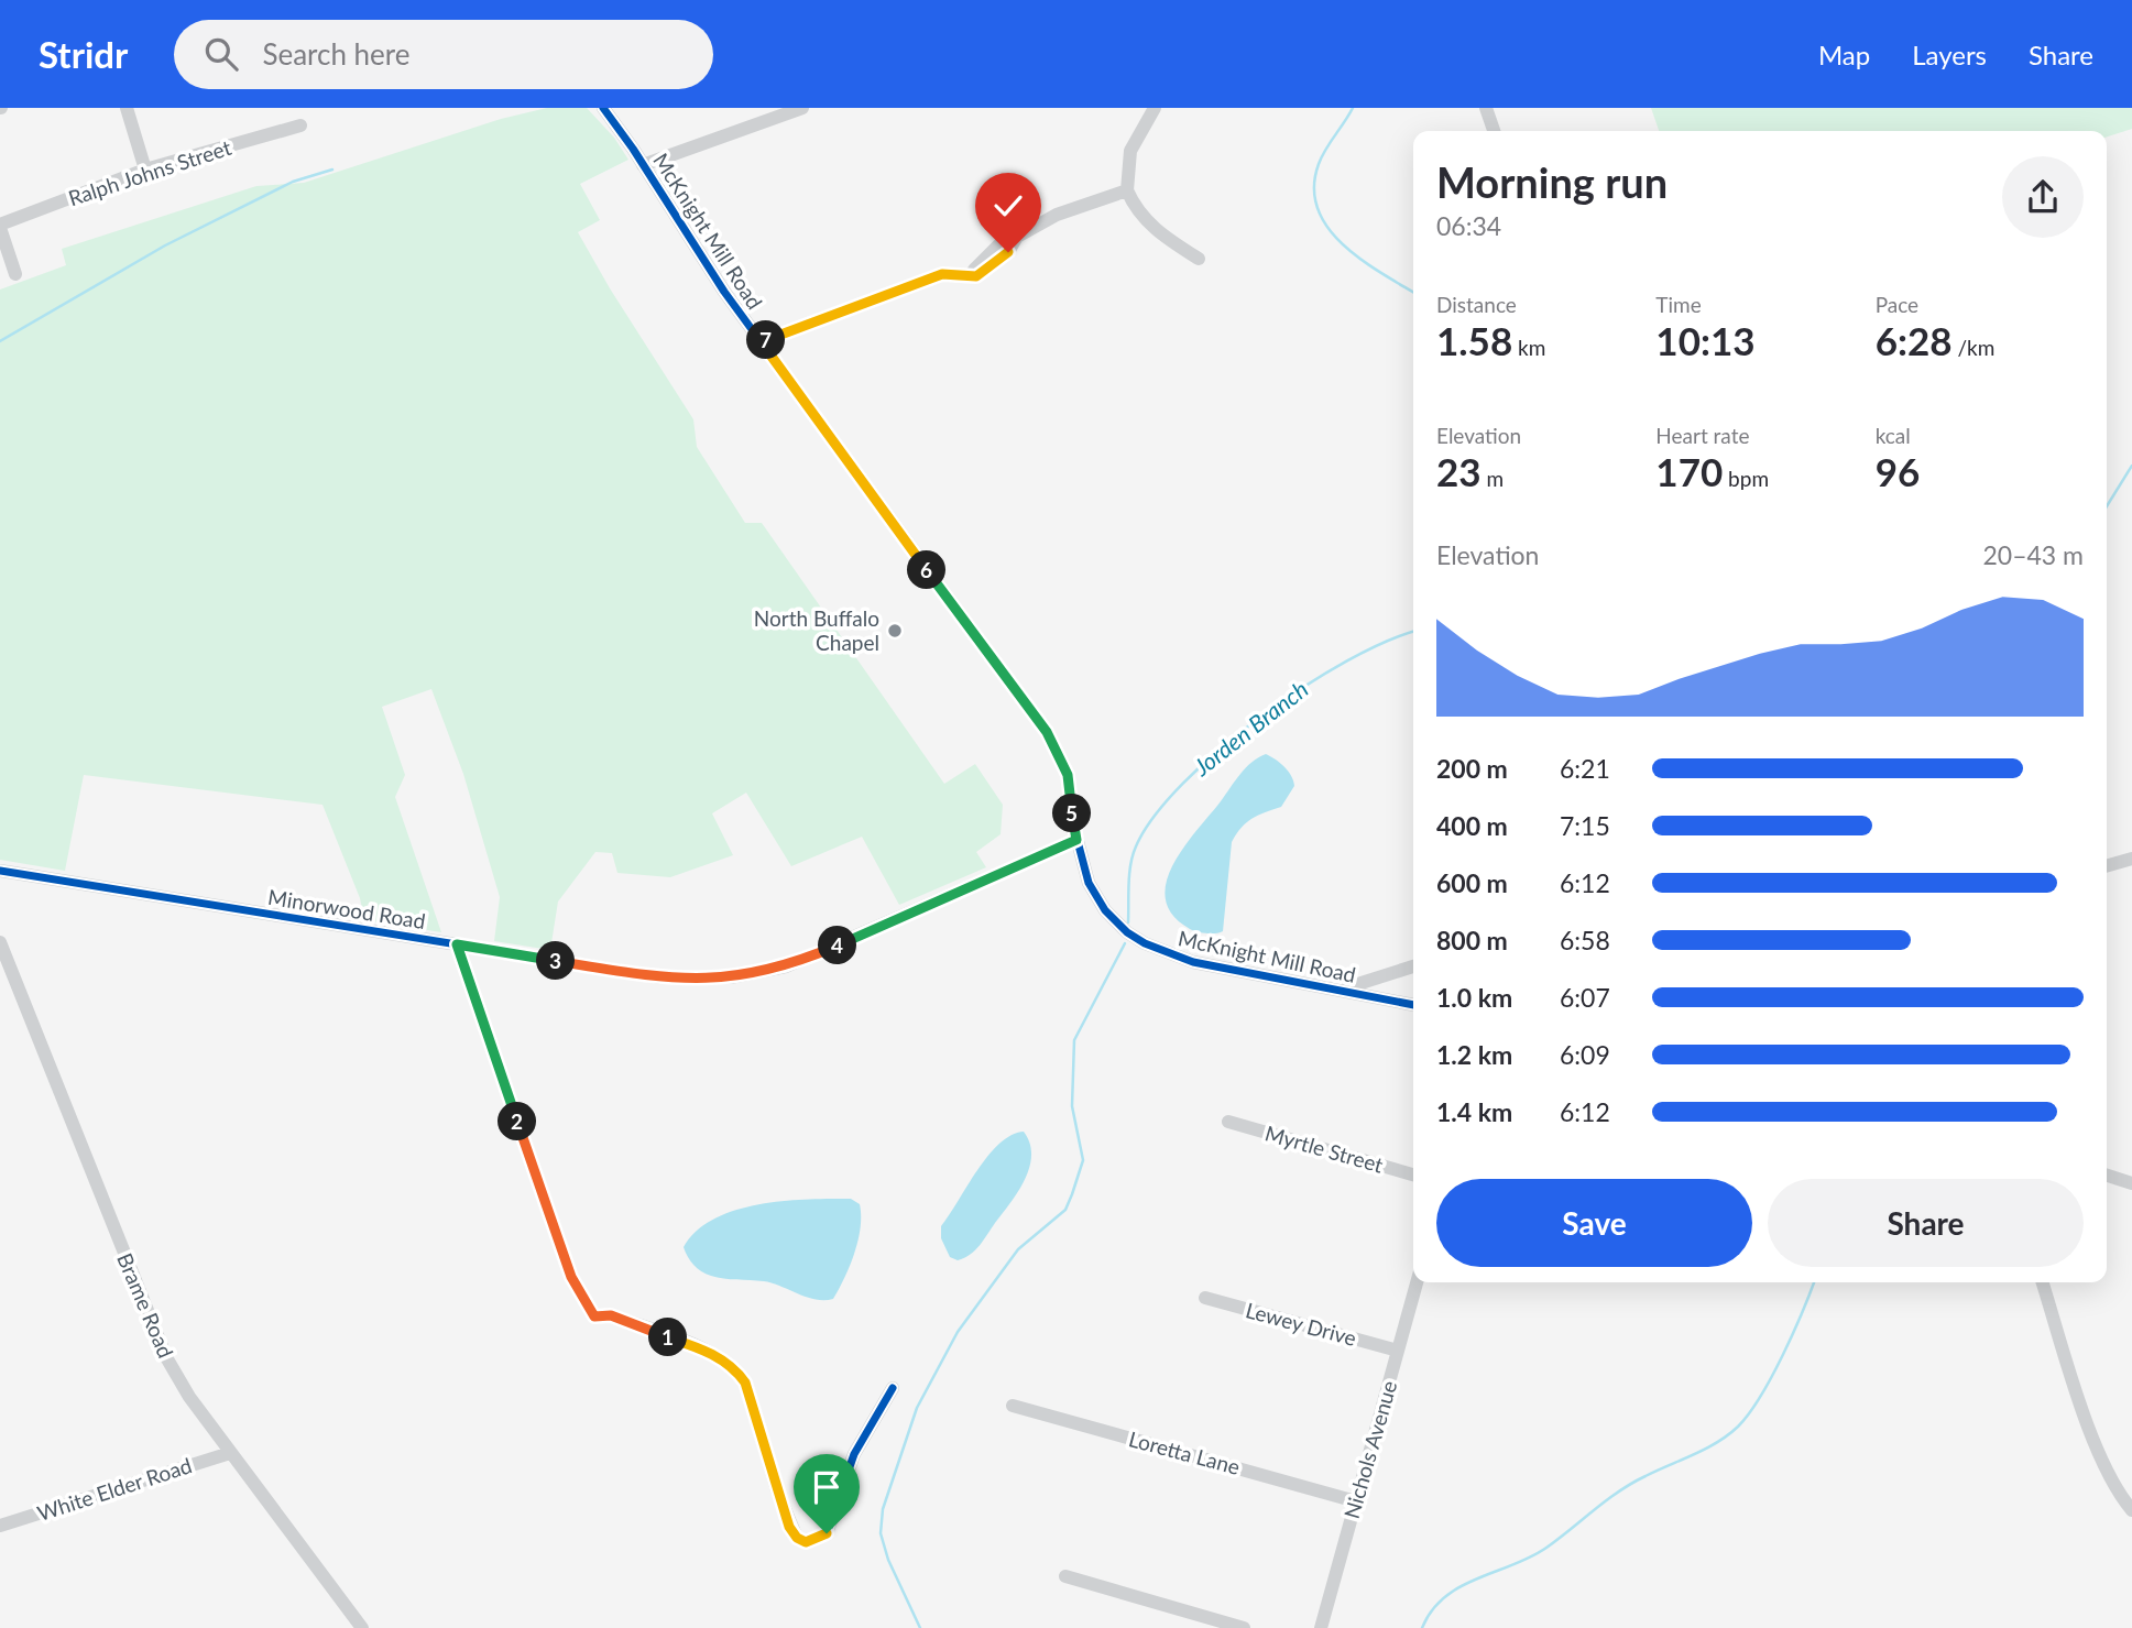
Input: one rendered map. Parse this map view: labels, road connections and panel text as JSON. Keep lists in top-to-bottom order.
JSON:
{
  "streets": {
    "street": [
      "Ralph Johns Street",
      "McKnight Mill Road",
      "Minorwood Road",
      "Myrtle Street",
      "Brame Road",
      "Lewey Drive",
      "Nichols Avenue",
      "Loretta Lane",
      "White Elder Road"
    ]
  },
  "crossings": [
    ["McKnight Mill Road", "Minorwood Road"],
    ["Brame Road", "White Elder Road"],
    ["Lewey Drive", "Nichols Avenue"],
    ["Nichols Avenue", "Loretta Lane"]
  ],
  "water": ["Jorden Branch"],
  "places": ["North Buffalo Chapel"],
  "page": {
    "header": "Stridr",
    "search": "Search here",
    "nav": ["Map", "Layers", "Share"],
    "heading": ["Morning run", "06:34"],
    "stats": [
      ["Distance", "1.58 km"],
      ["Time", "10:13"],
      ["Pace", "6:28 /km"],
      ["Elevation", "23 m"],
      ["Heart rate", "170 bpm"],
      ["kcal", "96"]
    ],
    "pins": [
      "7",
      "6",
      "5",
      "4",
      "3",
      "2",
      "1"
    ],
    "chart": ["Elevation", "20–43 m"],
    "list": [
      {
        "name": "200 m",
        "note": "6:21"
      },
      {
        "name": "400 m",
        "note": "7:15"
      },
      {
        "name": "600 m",
        "note": "6:12"
      },
      {
        "name": "800 m",
        "note": "6:58"
      },
      {
        "name": "1.0 km",
        "note": "6:07"
      },
      {
        "name": "1.2 km",
        "note": "6:09"
      },
      {
        "name": "1.4 km",
        "note": "6:12"
      }
    ],
    "buttons": ["Save", "Share"]
  }
}
